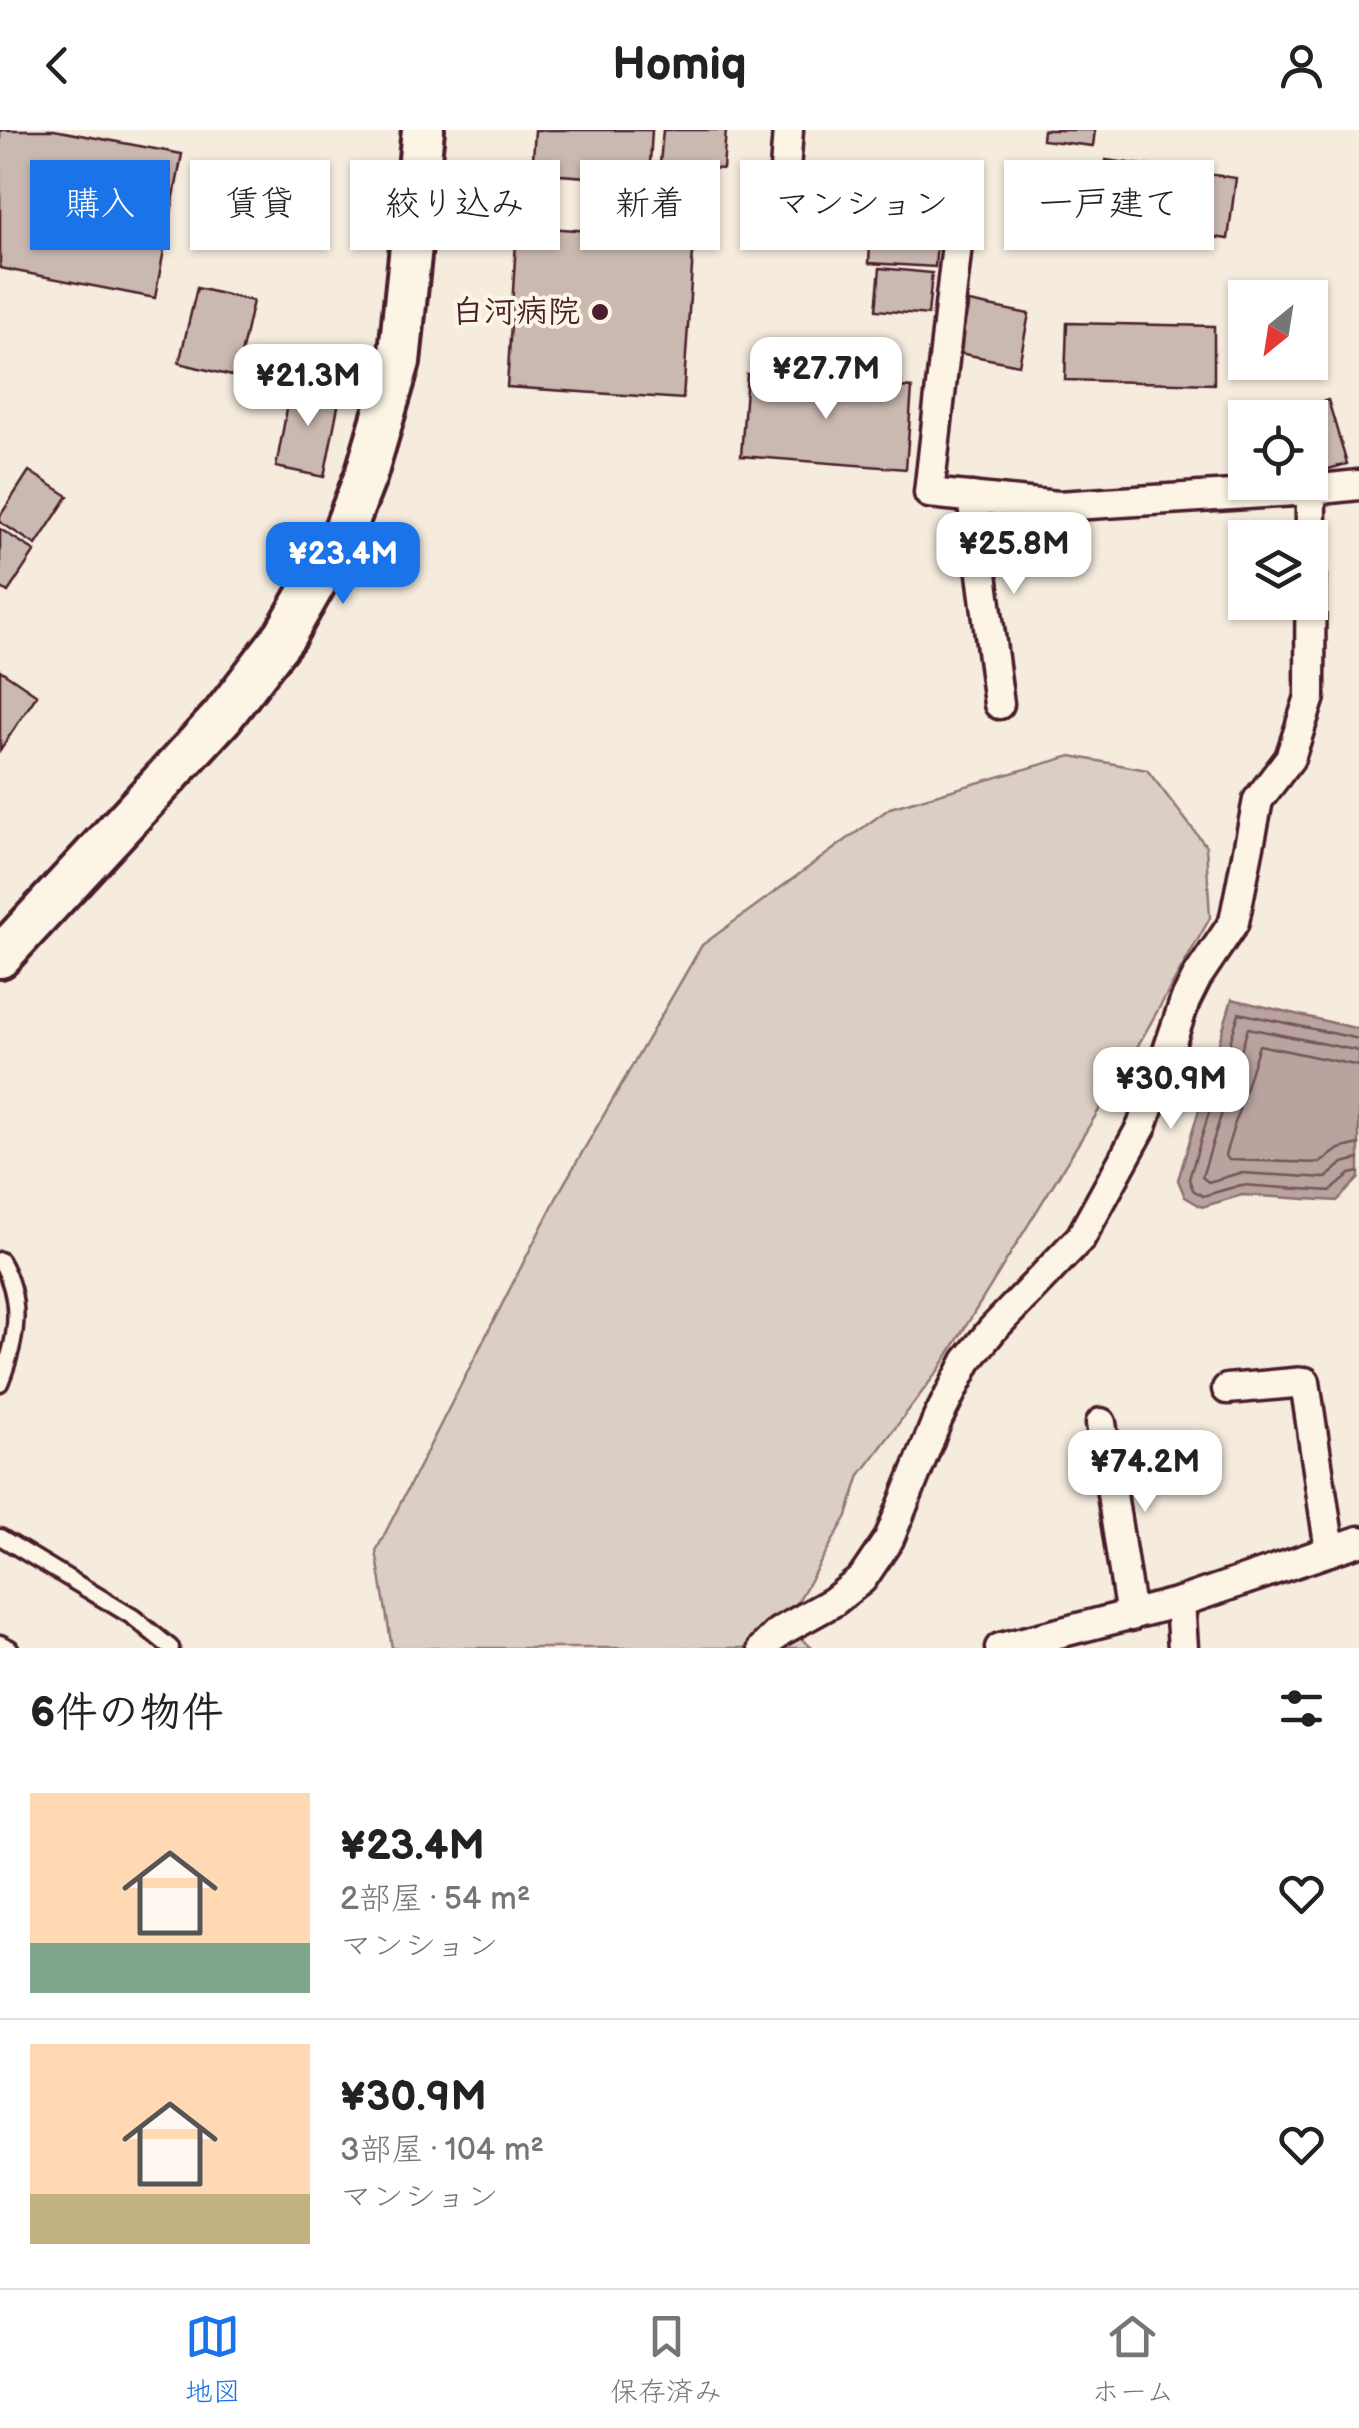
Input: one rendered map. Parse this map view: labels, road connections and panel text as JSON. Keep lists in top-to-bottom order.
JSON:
{
  "places": ["白河病院"],
  "north": "bottom left",
  "page": {
    "header": "Homiq",
    "chip": [
      "購入",
      "賃貸",
      "絞り込み",
      "新着",
      "マンション",
      "一戸建て"
    ],
    "price": [
      "¥27.7M",
      "¥21.3M",
      "¥25.8M",
      "¥23.4M",
      "¥30.9M",
      "¥74.2M"
    ],
    "heading": "6件の物件",
    "list": [
      {
        "name": "¥23.4M",
        "note": "2部屋 · 54 m² · マンション"
      },
      {
        "name": "¥30.9M",
        "note": "3部屋 · 104 m² · マンション"
      }
    ],
    "tabs": ["地図", "保存済み", "ホーム"]
  }
}
